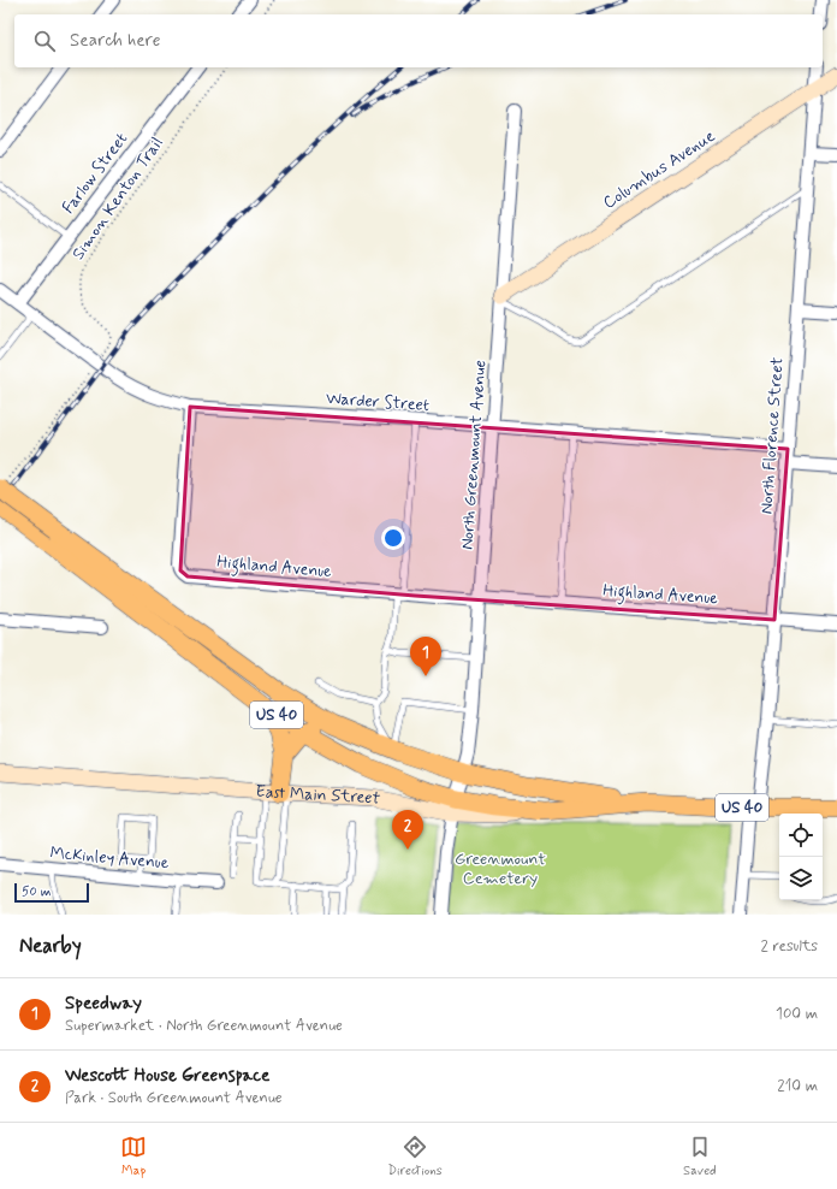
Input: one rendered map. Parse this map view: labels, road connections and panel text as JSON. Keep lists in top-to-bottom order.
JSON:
{
  "streets": {
    "main road": ["Columbus Avenue", "US 40", "East Main Street"],
    "street": [
      "Farlow Street",
      "Warder Street",
      "North Florence Street",
      "North Greenmount Avenue",
      "Highland Avenue",
      "McKinley Avenue"
    ],
    "path": ["Simon Kenton Trail"]
  },
  "crossings": [
    ["Columbus Avenue", "North Florence Street"],
    ["Columbus Avenue", "North Greenmount Avenue"],
    ["Farlow Street", "Warder Street"],
    ["Simon Kenton Trail", "Warder Street"],
    ["Simon Kenton Trail", "US 40"],
    ["Warder Street", "North Florence Street"],
    ["Warder Street", "North Greenmount Avenue"],
    ["Warder Street", "Highland Avenue"],
    ["North Florence Street", "Highland Avenue"],
    ["North Florence Street", "US 40"],
    ["North Greenmount Avenue", "Highland Avenue"],
    ["North Greenmount Avenue", "US 40"],
    ["North Greenmount Avenue", "East Main Street"],
    ["US 40", "East Main Street"]
  ],
  "parks": ["Greenmount Cemetery"],
  "scale_bar": "50 m",
  "page": {
    "search": "Search here",
    "pins": ["1", "2"],
    "scale": "50 m",
    "heading": ["Nearby", "2 results"],
    "list": [
      {
        "mark": "1",
        "name": "Speedway",
        "note": "Supermarket · North Greenmount Avenue",
        "value": "100 m"
      },
      {
        "mark": "2",
        "name": "Wescott House Greenspace",
        "note": "Park · South Greenmount Avenue",
        "value": "210 m"
      }
    ],
    "nav": ["Map", "Directions", "Saved"]
  }
}
